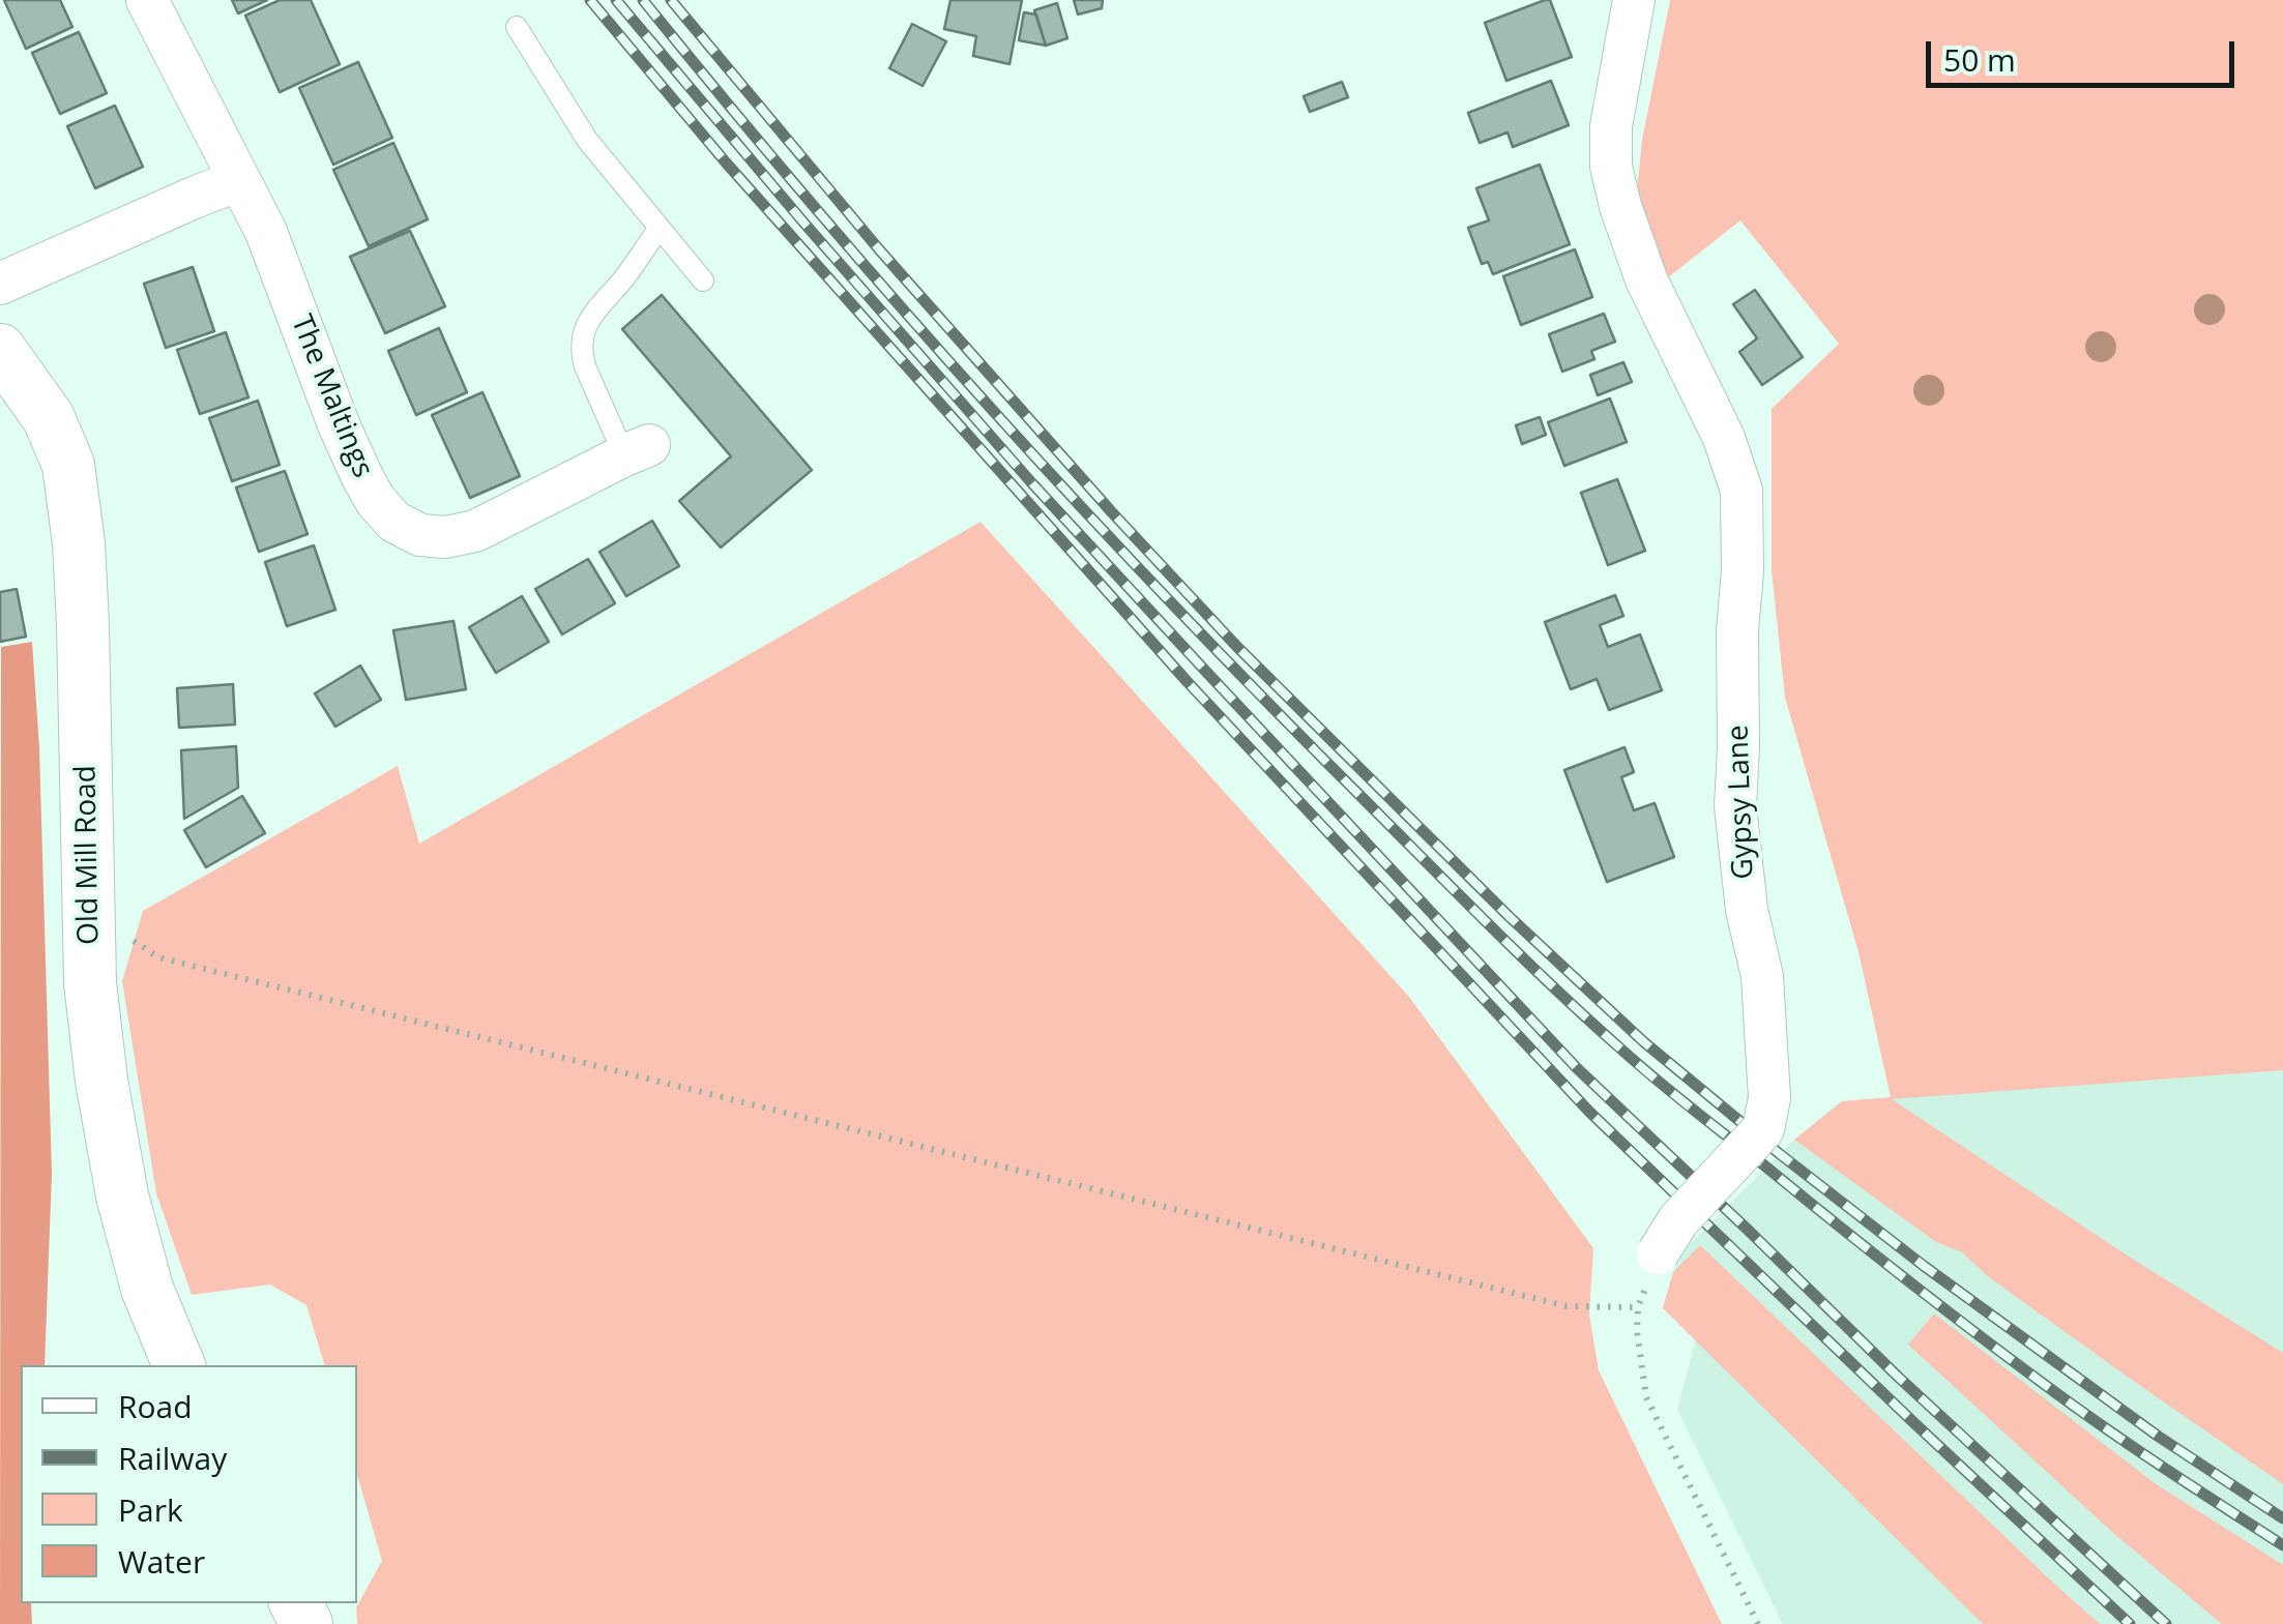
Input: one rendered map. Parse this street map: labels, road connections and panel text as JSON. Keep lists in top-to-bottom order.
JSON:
{
  "streets": {
    "street": ["The Maltings", "Gypsy Lane", "Old Mill Road"]
  },
  "legend": [
    "Road",
    "Railway",
    "Park",
    "Water"
  ],
  "scale_bar": "50 m"
}
